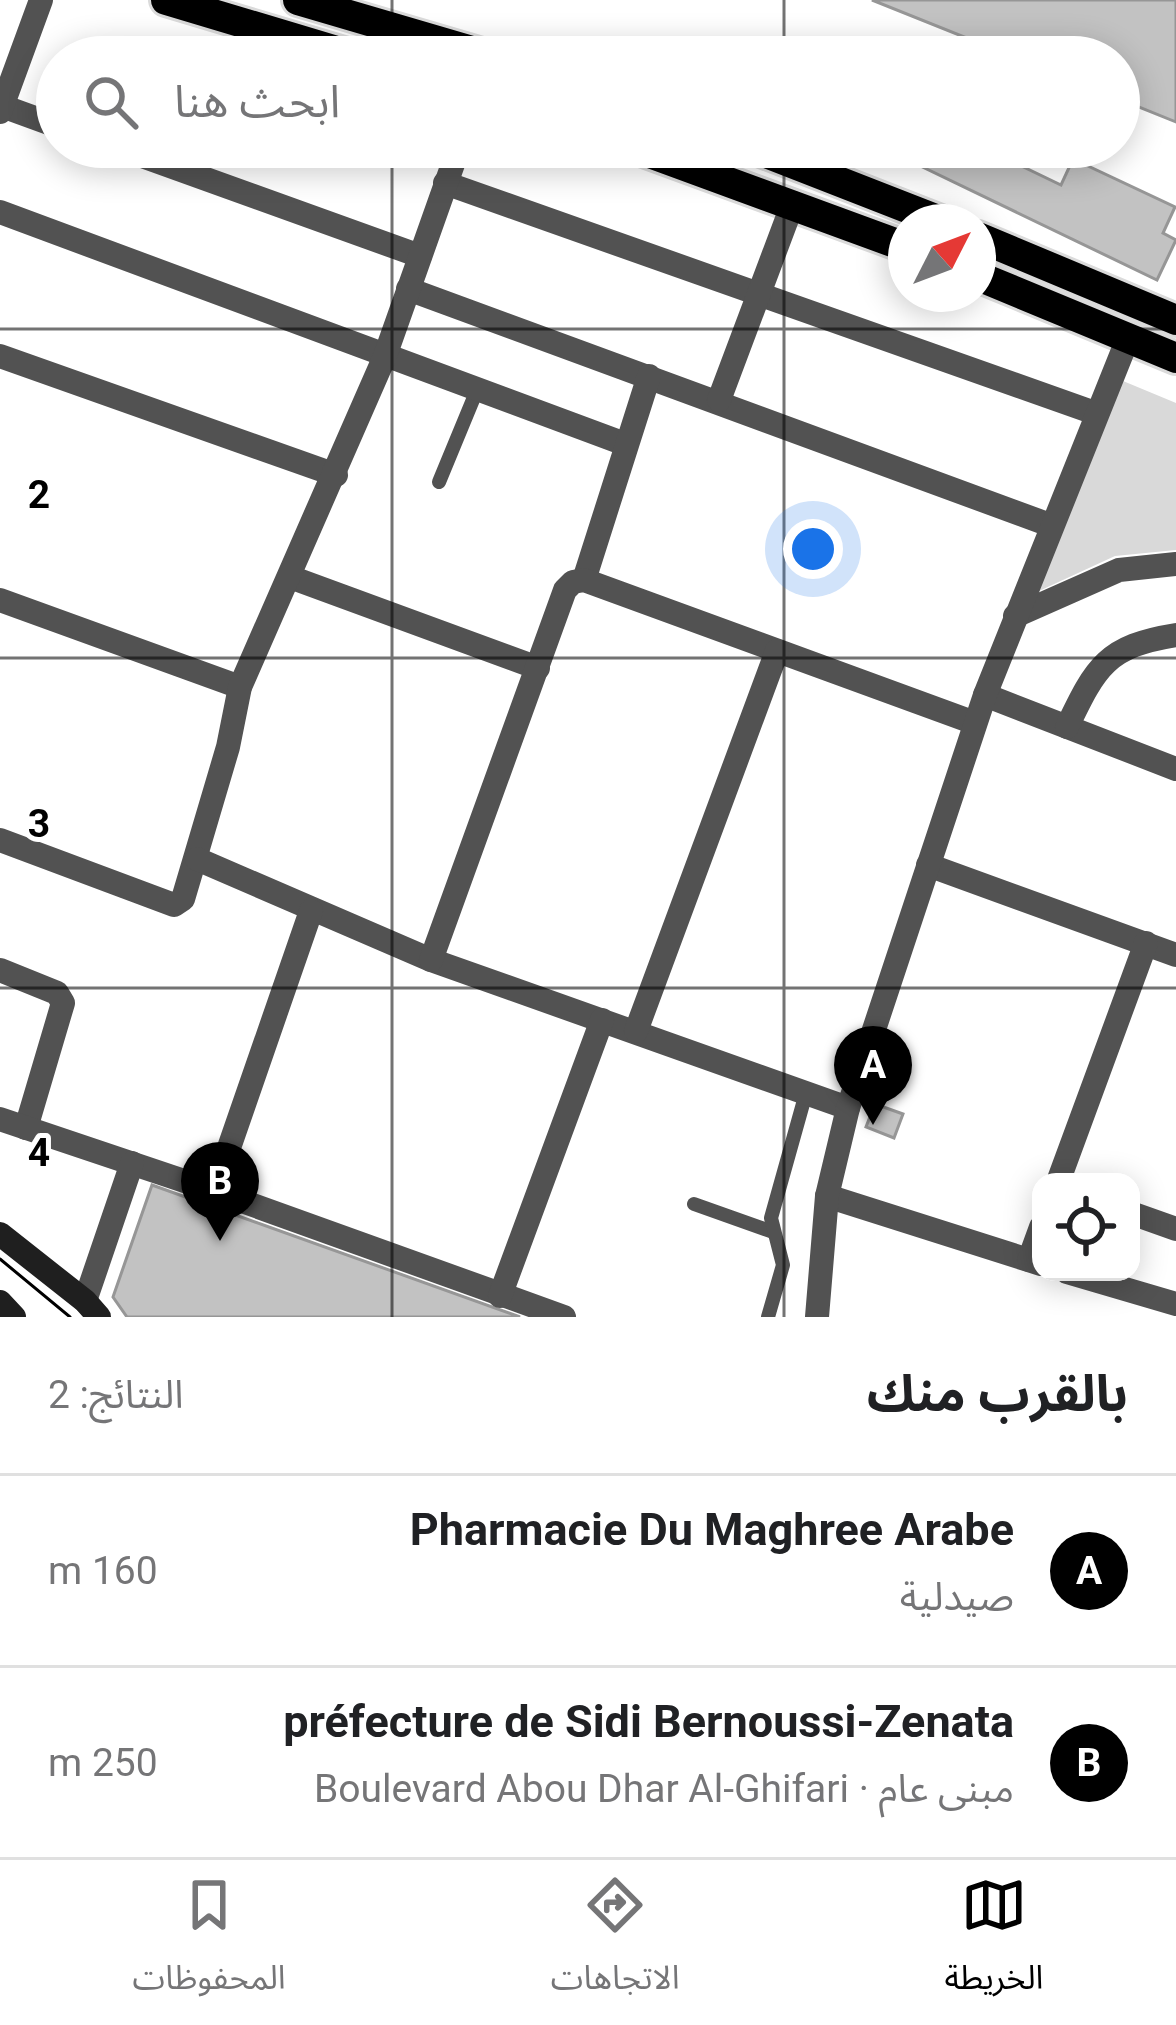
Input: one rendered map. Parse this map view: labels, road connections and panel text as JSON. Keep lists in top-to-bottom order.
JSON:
{
  "north": "top right",
  "page": {
    "search": "ابحث هنا",
    "pins": ["A", "B"],
    "heading": ["بالقرب منك", "النتائج: 2"],
    "list": [
      {
        "mark": "A",
        "name": "Pharmacie Du Maghree Arabe",
        "note": "صيدلية",
        "value": "160 m"
      },
      {
        "mark": "B",
        "name": "préfecture de Sidi Bernoussi-Zenata",
        "note": "مبنى عام · Boulevard Abou Dhar Al-Ghifari",
        "value": "250 m"
      }
    ],
    "nav": ["الخريطة", "الاتجاهات", "المحفوظات"]
  },
  "grid": {
    "rows": ["2", "3", "4"]
  }
}
